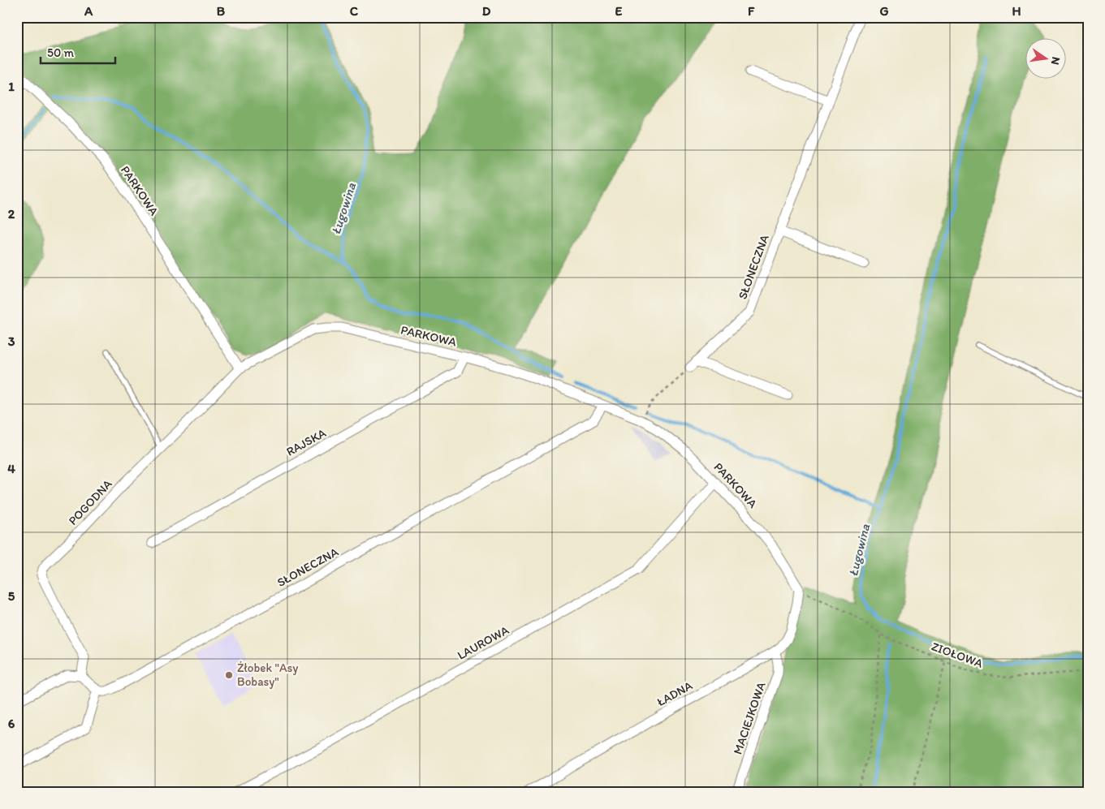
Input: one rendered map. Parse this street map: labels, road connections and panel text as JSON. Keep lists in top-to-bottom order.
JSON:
{
  "streets": {
    "street": [
      "PARKOWA",
      "SŁONECZNA",
      "RAJSKA",
      "POGODNA",
      "LAUROWA",
      "ŁADNA",
      "MACIEJKOWA"
    ],
    "path": ["ZIOŁOWA"]
  },
  "crossings": [
    ["PARKOWA", "SŁONECZNA"],
    ["PARKOWA", "RAJSKA"],
    ["PARKOWA", "POGODNA"],
    ["PARKOWA", "LAUROWA"],
    ["PARKOWA", "ŁADNA"],
    ["ŁADNA", "MACIEJKOWA"]
  ],
  "water": ["Ługowina"],
  "places": ["Żłobek \"Asy Bobasy\""],
  "scale_bar": "50 m",
  "north": "right",
  "grid": {
    "columns": [
      "A",
      "B",
      "C",
      "D",
      "E",
      "F",
      "G",
      "H"
    ],
    "rows": [
      "1",
      "2",
      "3",
      "4",
      "5",
      "6"
    ]
  }
}
